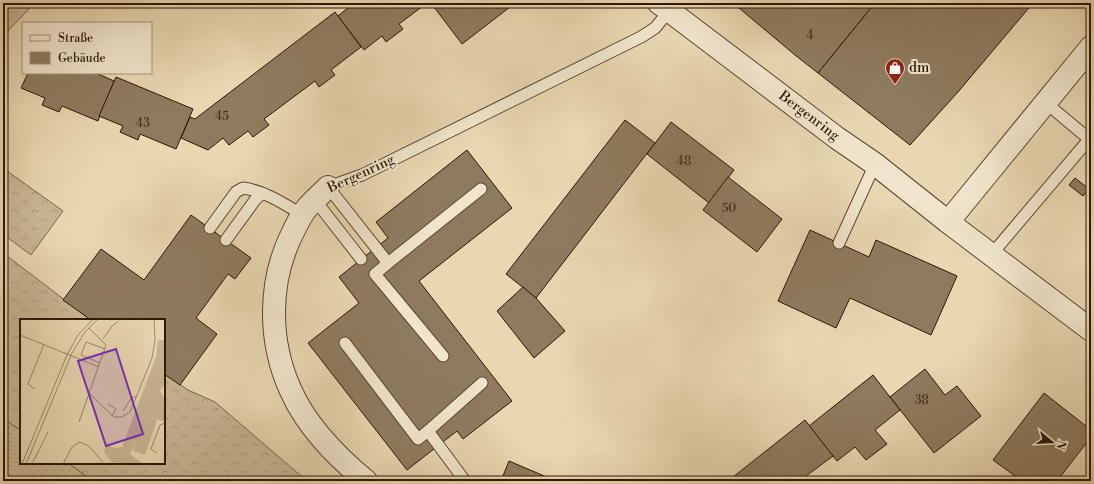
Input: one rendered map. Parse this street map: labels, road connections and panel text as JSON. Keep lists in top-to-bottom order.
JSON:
{
  "streets": {
    "street": ["Bergenring"]
  },
  "places": {
    "shop": ["dm"]
  },
  "house_numbers": [
    "4",
    "45",
    "43",
    "48",
    "50",
    "38"
  ],
  "legend": ["Straße", "Gebäude"],
  "north": "right"
}
